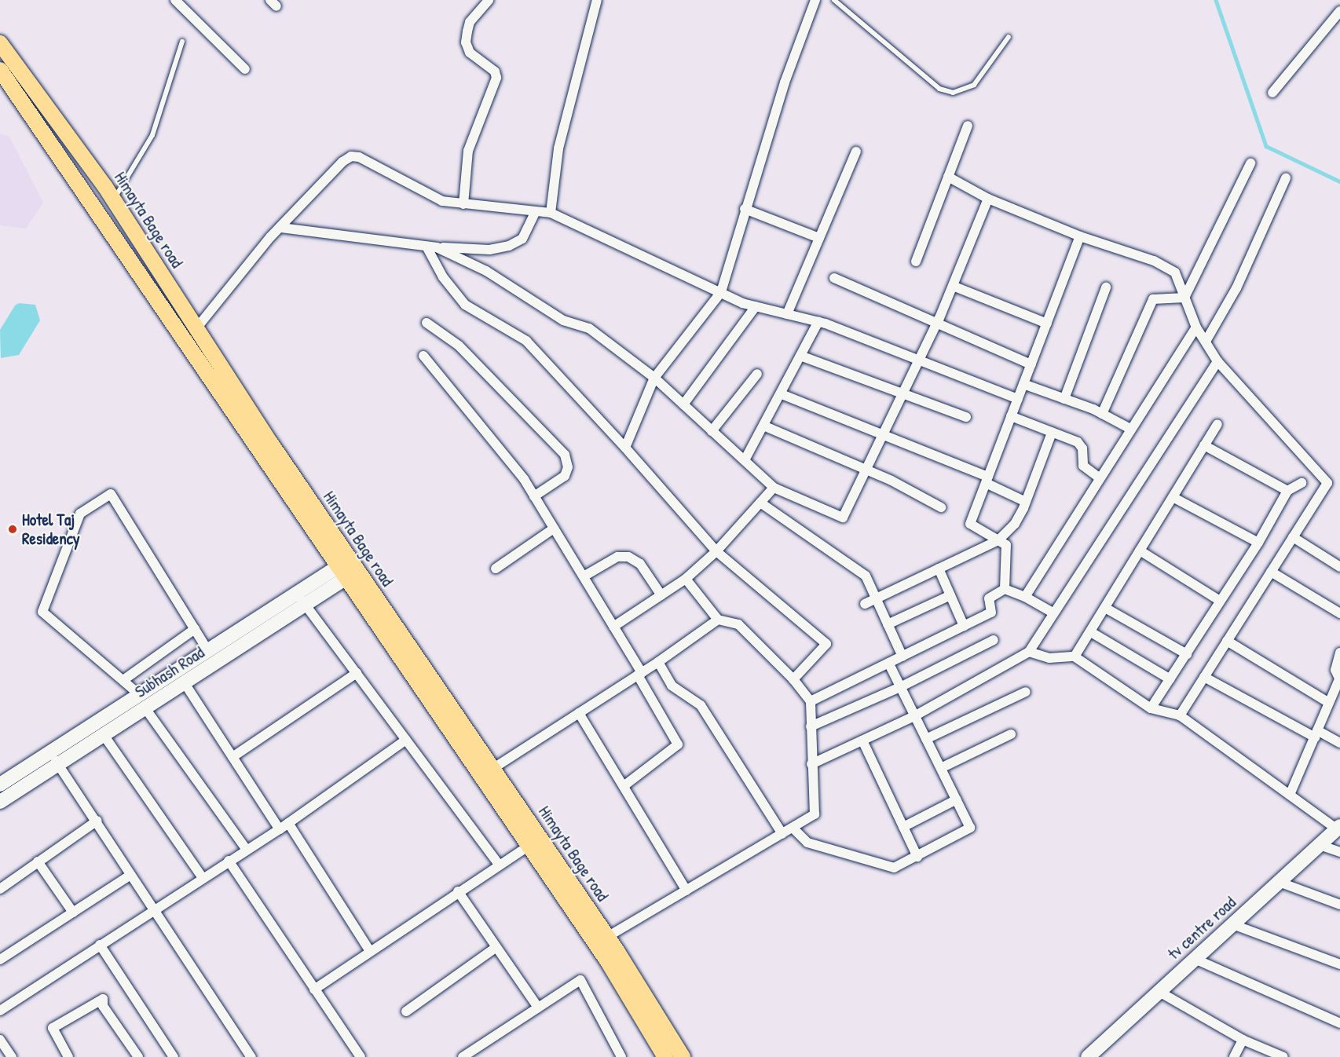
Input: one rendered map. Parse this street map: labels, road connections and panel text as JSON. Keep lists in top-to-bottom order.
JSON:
{
  "streets": {
    "main road": ["Himayta Bage road"],
    "street": ["Subhash Road", "tv centre road"]
  },
  "crossings": [
    ["Himayta Bage road", "Subhash Road"]
  ],
  "places": ["Hotel Taj Residency"]
}
